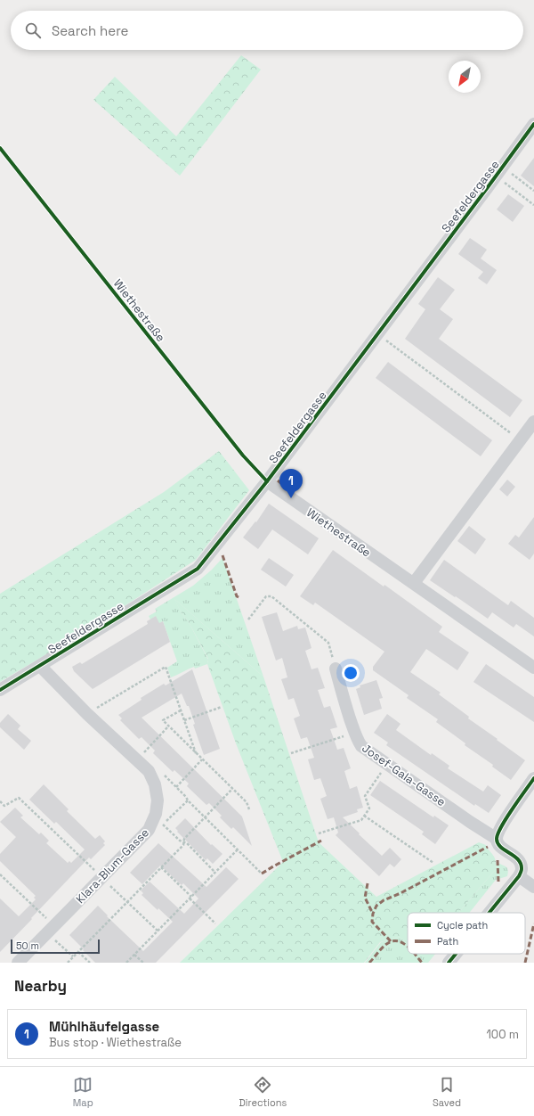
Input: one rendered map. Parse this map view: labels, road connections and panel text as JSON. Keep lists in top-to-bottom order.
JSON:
{
  "streets": {
    "street": [
      "Seefeldergasse",
      "Wiethestraße",
      "Josef-Gala-Gasse",
      "Klara-Blum-Gasse"
    ]
  },
  "crossings": [
    ["Seefeldergasse", "Wiethestraße"],
    ["Seefeldergasse", "Klara-Blum-Gasse"]
  ],
  "legend": ["Cycle path", "Path"],
  "scale_bar": "50 m",
  "north": "bottom left",
  "page": {
    "search": "Search here",
    "pins": "1",
    "scale": "50 m",
    "heading": "Nearby",
    "list": [
      {
        "mark": "1",
        "name": "Mühlhäufelgasse",
        "note": "Bus stop · Wiethestraße",
        "value": "100 m"
      }
    ],
    "nav": ["Map", "Directions", "Saved"]
  }
}
